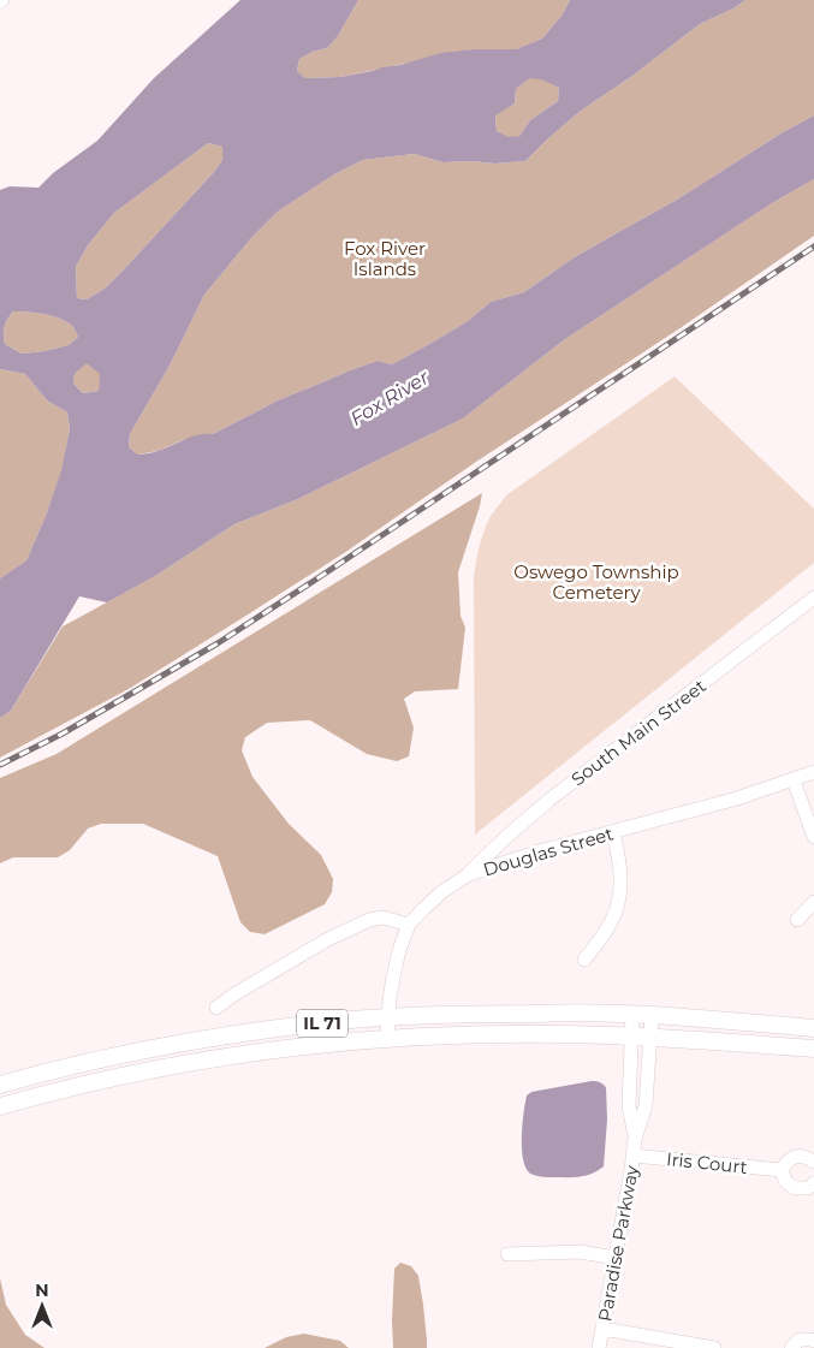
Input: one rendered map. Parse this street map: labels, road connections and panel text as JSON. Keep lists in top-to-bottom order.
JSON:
{
  "streets": {
    "main road": ["IL 71"],
    "street": [
      "South Main Street",
      "Douglas Street",
      "Iris Court",
      "Paradise Parkway"
    ]
  },
  "crossings": [
    ["South Main Street", "Douglas Street"],
    ["Douglas Street", "IL 71"],
    ["IL 71", "Paradise Parkway"],
    ["Iris Court", "Paradise Parkway"]
  ],
  "water": ["Fox River"],
  "parks": ["Fox River Islands", "Oswego Township Cemetery"],
  "north": "top"
}
